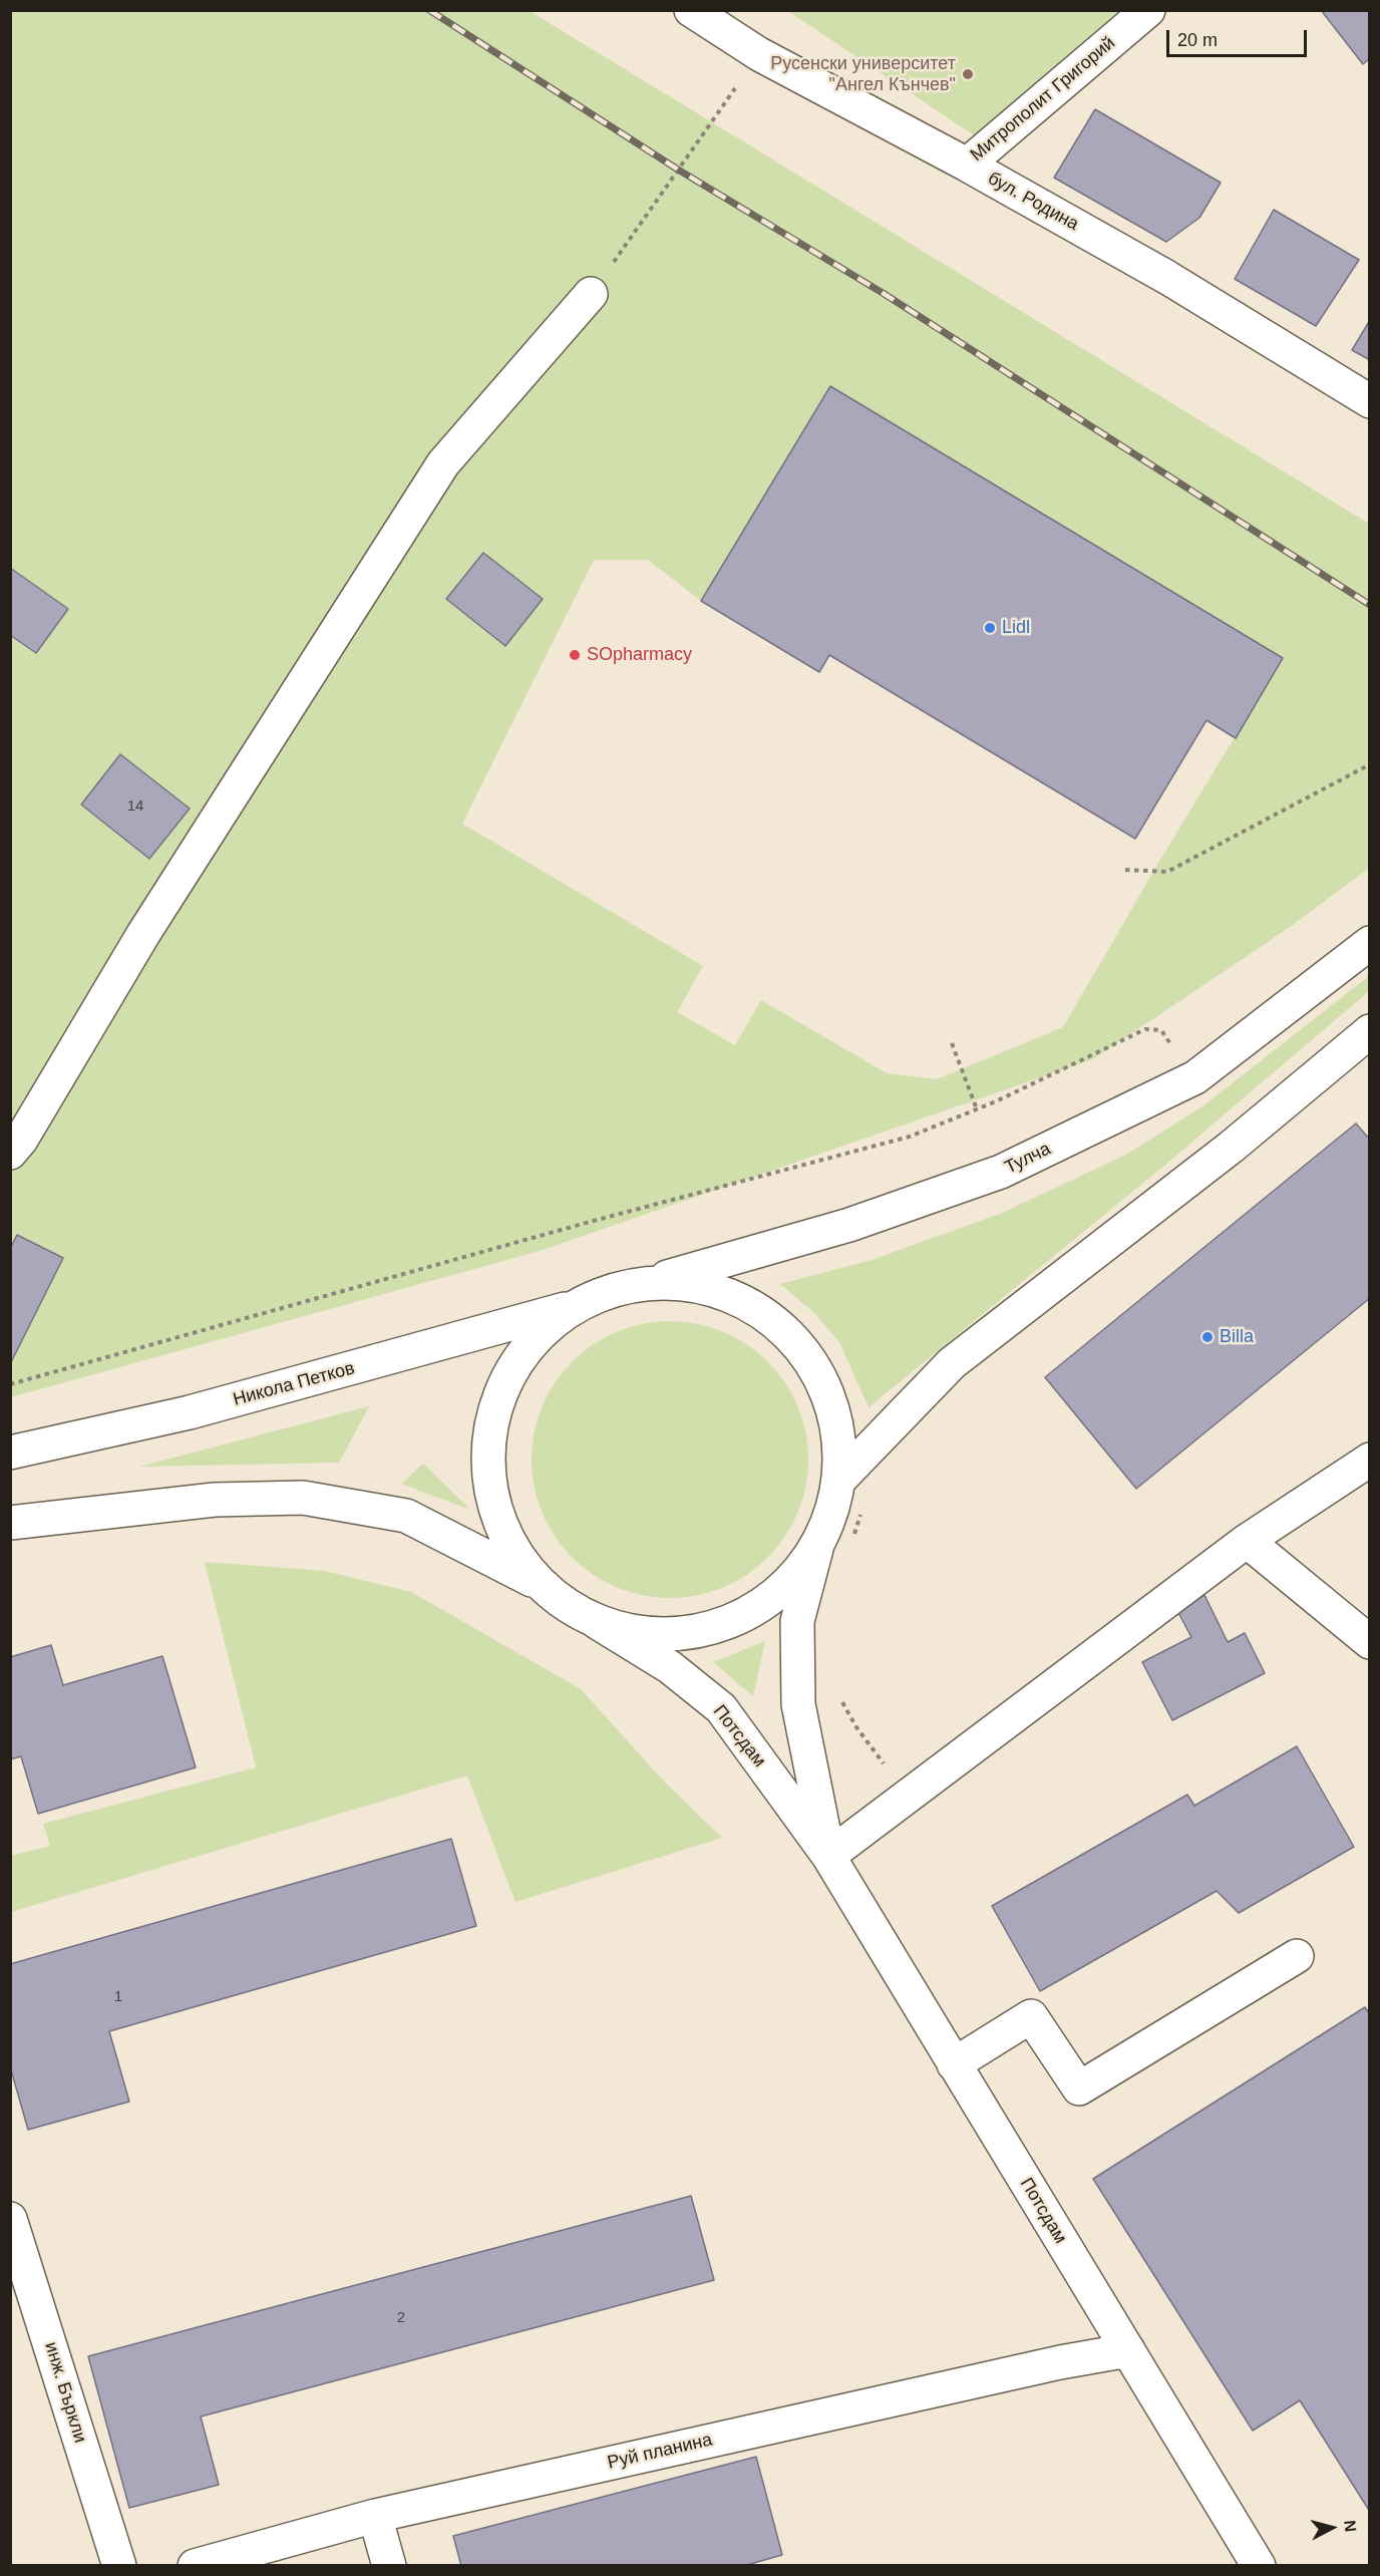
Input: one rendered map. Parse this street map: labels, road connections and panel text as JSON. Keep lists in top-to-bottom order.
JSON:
{
  "streets": {
    "street": [
      "Митрополит Григорий",
      "бул. Родина",
      "Тулча",
      "Никола Петков",
      "Потсдам",
      "инж. Бъркли",
      "Руй планина"
    ]
  },
  "crossings": [
    ["Митрополит Григорий", "бул. Родина"],
    ["Потсдам", "Руй планина"]
  ],
  "places": [
    "Русенски университет \"Ангел Кънчев\"",
    "Lidl",
    "SOpharmacy",
    "Billa"
  ],
  "house_numbers": ["14", "1", "2"],
  "scale_bar": "20 m",
  "north": "right"
}
